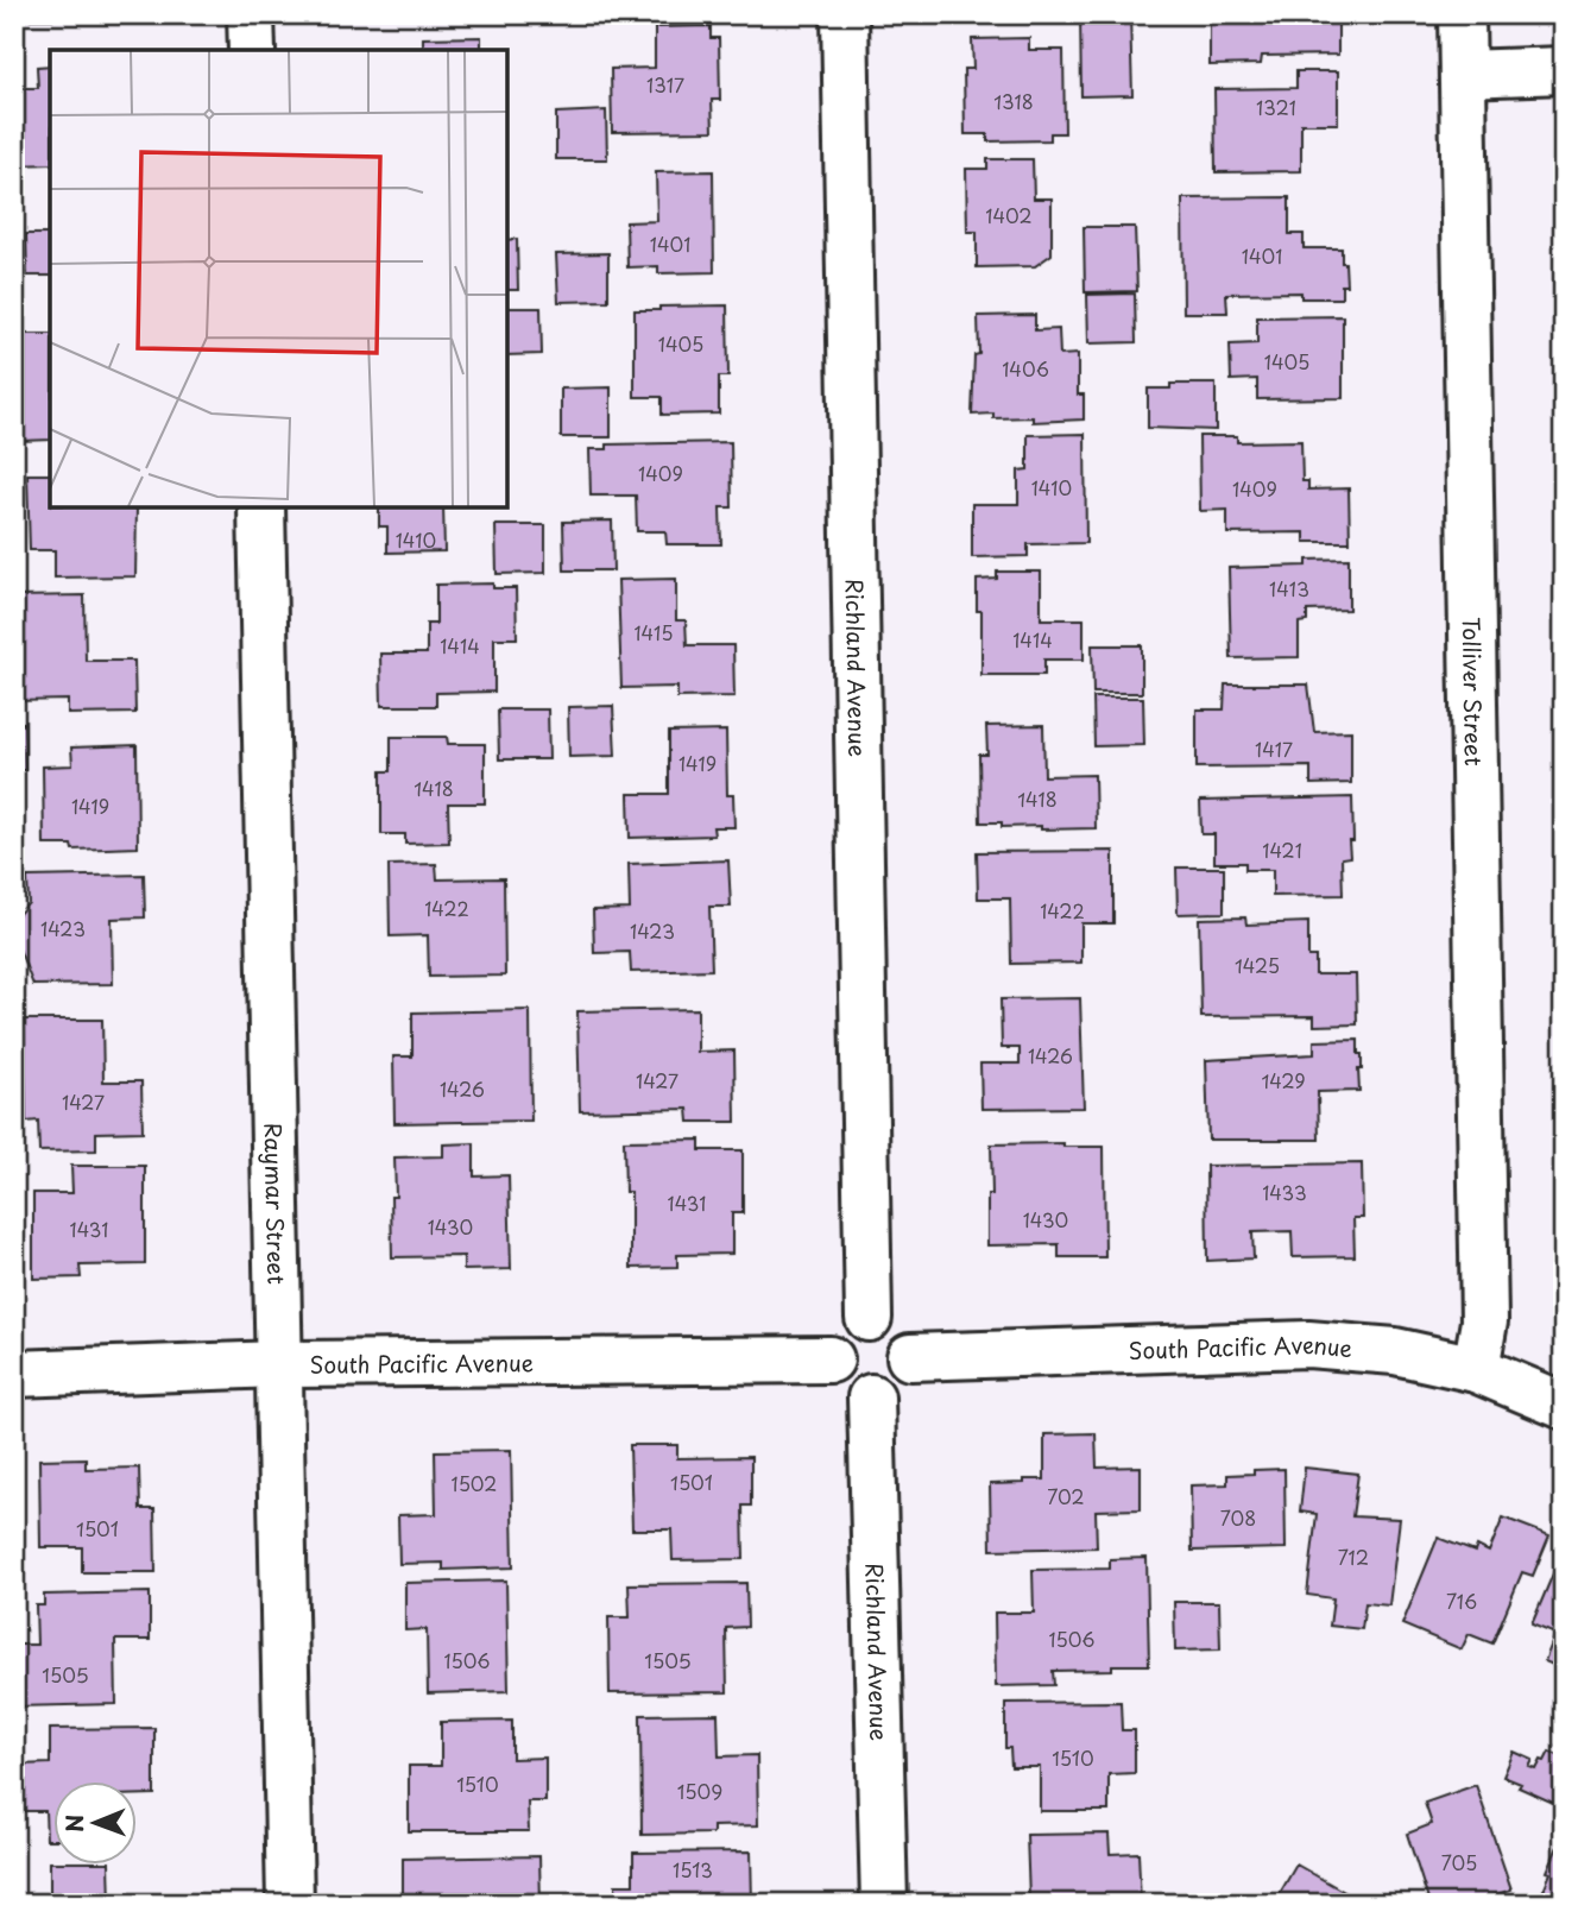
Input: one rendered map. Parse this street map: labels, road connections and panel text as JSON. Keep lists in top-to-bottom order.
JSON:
{
  "streets": {
    "street": [
      "Richland Avenue",
      "Tolliver Street",
      "Raymar Street",
      "South Pacific Avenue"
    ]
  },
  "crossings": [
    ["Richland Avenue", "South Pacific Avenue"],
    ["Tolliver Street", "South Pacific Avenue"],
    ["Raymar Street", "South Pacific Avenue"]
  ],
  "house_numbers": [
    "1317",
    "1318",
    "1321",
    "1402",
    "1401",
    "1401",
    "1405",
    "1405",
    "1406",
    "1409",
    "1410",
    "1409",
    "1410",
    "1413",
    "1415",
    "1414",
    "1414",
    "1417",
    "1419",
    "1418",
    "1418",
    "1419",
    "1421",
    "1422",
    "1422",
    "1423",
    "1423",
    "1425",
    "1426",
    "1427",
    "1429",
    "1426",
    "1427",
    "1433",
    "1431",
    "1430",
    "1430",
    "1431",
    "1501",
    "1502",
    "702",
    "708",
    "1501",
    "712",
    "716",
    "1506",
    "1506",
    "1505",
    "1505",
    "1510",
    "1510",
    "1509",
    "705",
    "1513"
  ],
  "north": "left"
}
